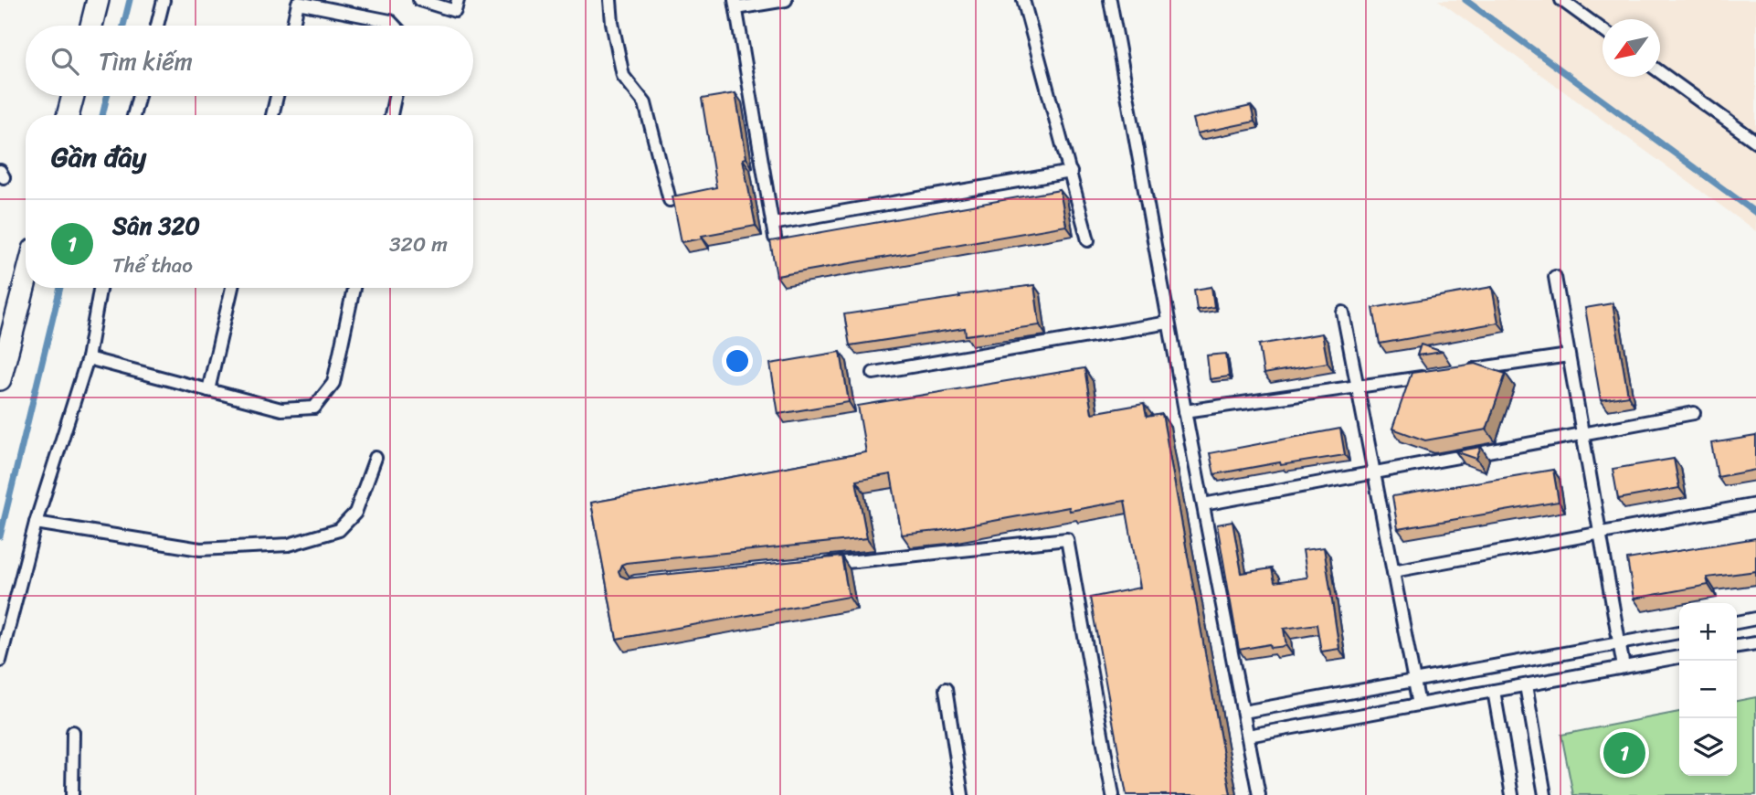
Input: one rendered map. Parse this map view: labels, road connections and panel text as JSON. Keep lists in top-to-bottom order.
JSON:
{
  "north": "bottom left",
  "page": {
    "search": "Tìm kiếm",
    "heading": "Gần đây",
    "list": [
      {
        "mark": "1",
        "name": "Sân 320",
        "note": "Thể thao",
        "value": "320 m"
      }
    ],
    "map_buttons": ["+", "−"],
    "pins": "1"
  }
}
